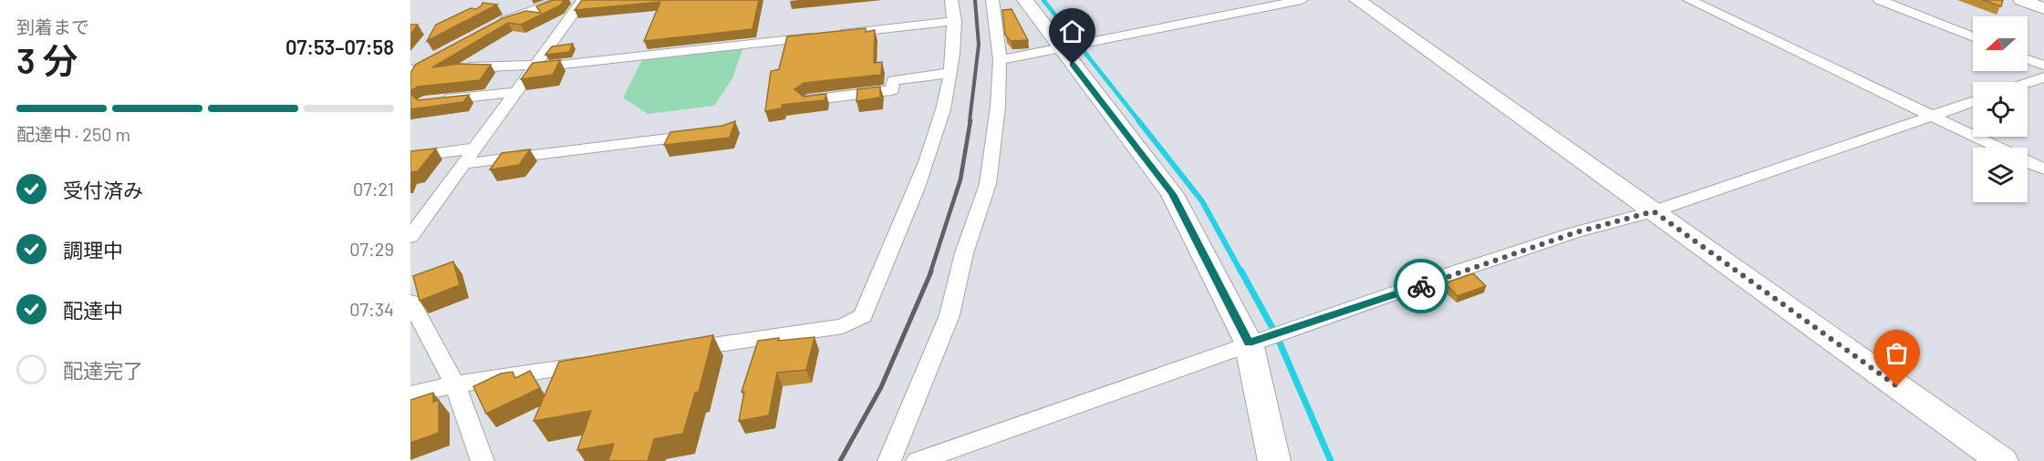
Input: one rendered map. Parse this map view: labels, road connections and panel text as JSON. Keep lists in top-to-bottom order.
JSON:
{
  "north": "left",
  "page": {
    "heading": ["3 分", "到着まで", "07:53–07:58"],
    "bar": "配達中 · 250 m",
    "list": [
      ["受付済み", "07:21"],
      ["調理中", "07:29"],
      ["配達中", "07:34"],
      "配達完了"
    ]
  }
}
